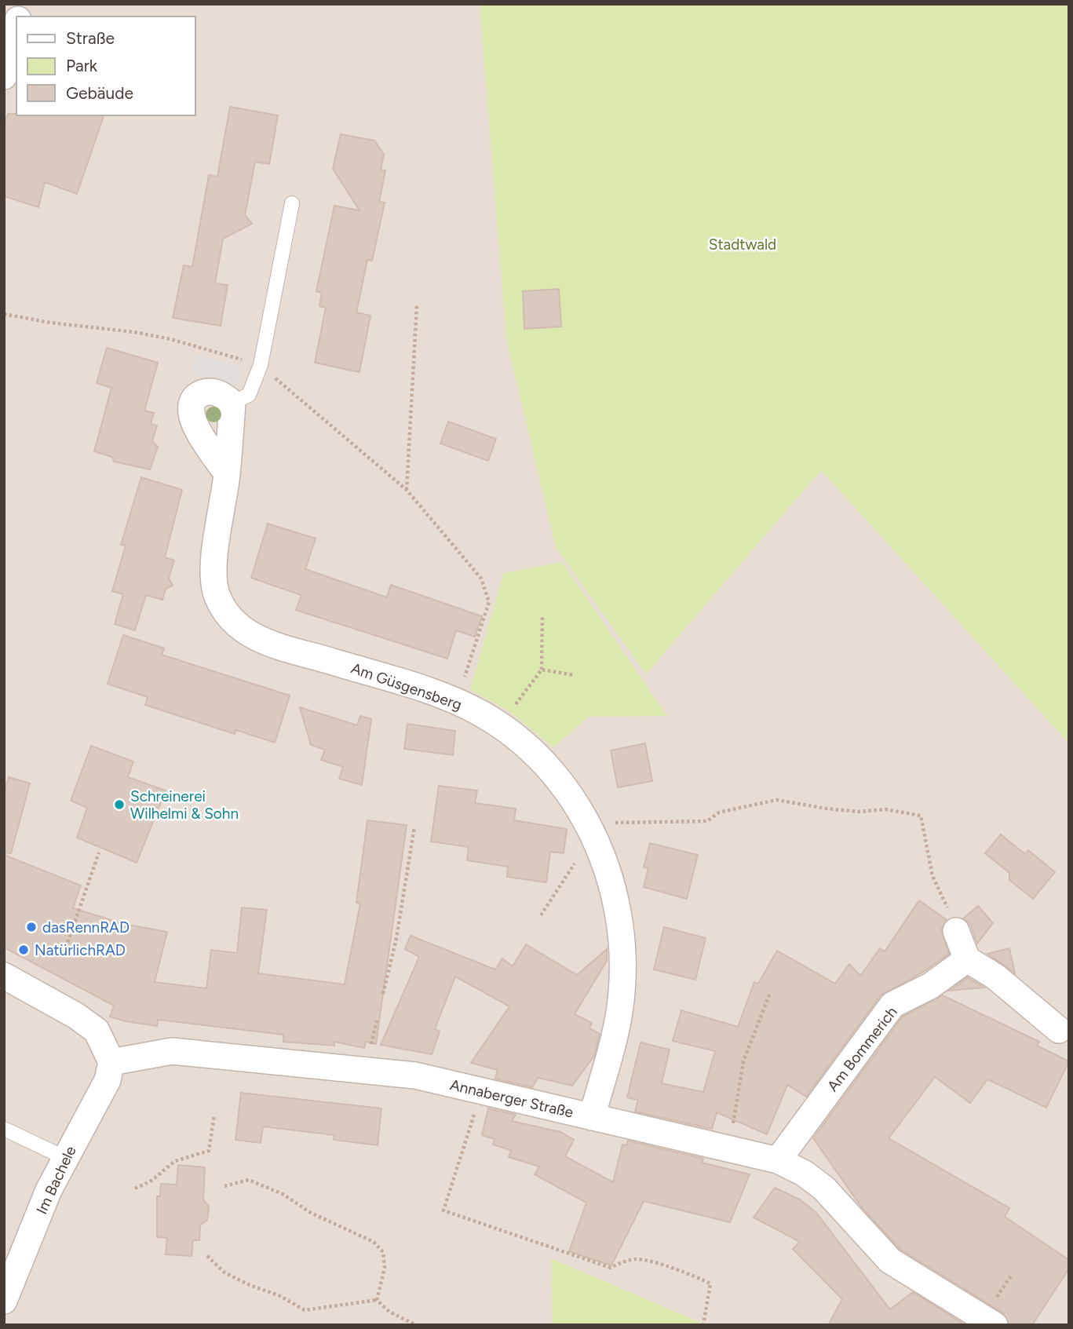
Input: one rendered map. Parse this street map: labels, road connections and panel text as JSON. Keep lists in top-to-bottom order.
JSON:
{
  "streets": {
    "street": [
      "Am Güsgensberg",
      "Am Bommerich",
      "Annaberger Straße",
      "Im Bachele"
    ]
  },
  "crossings": [
    ["Am Güsgensberg", "Annaberger Straße"],
    ["Am Bommerich", "Annaberger Straße"],
    ["Annaberger Straße", "Im Bachele"]
  ],
  "parks": ["Stadtwald"],
  "places": ["Schreinerei Wilhelmi & Sohn", "dasRennRAD", "NatürlichRAD"],
  "legend": ["Straße", "Park", "Gebäude"]
}
